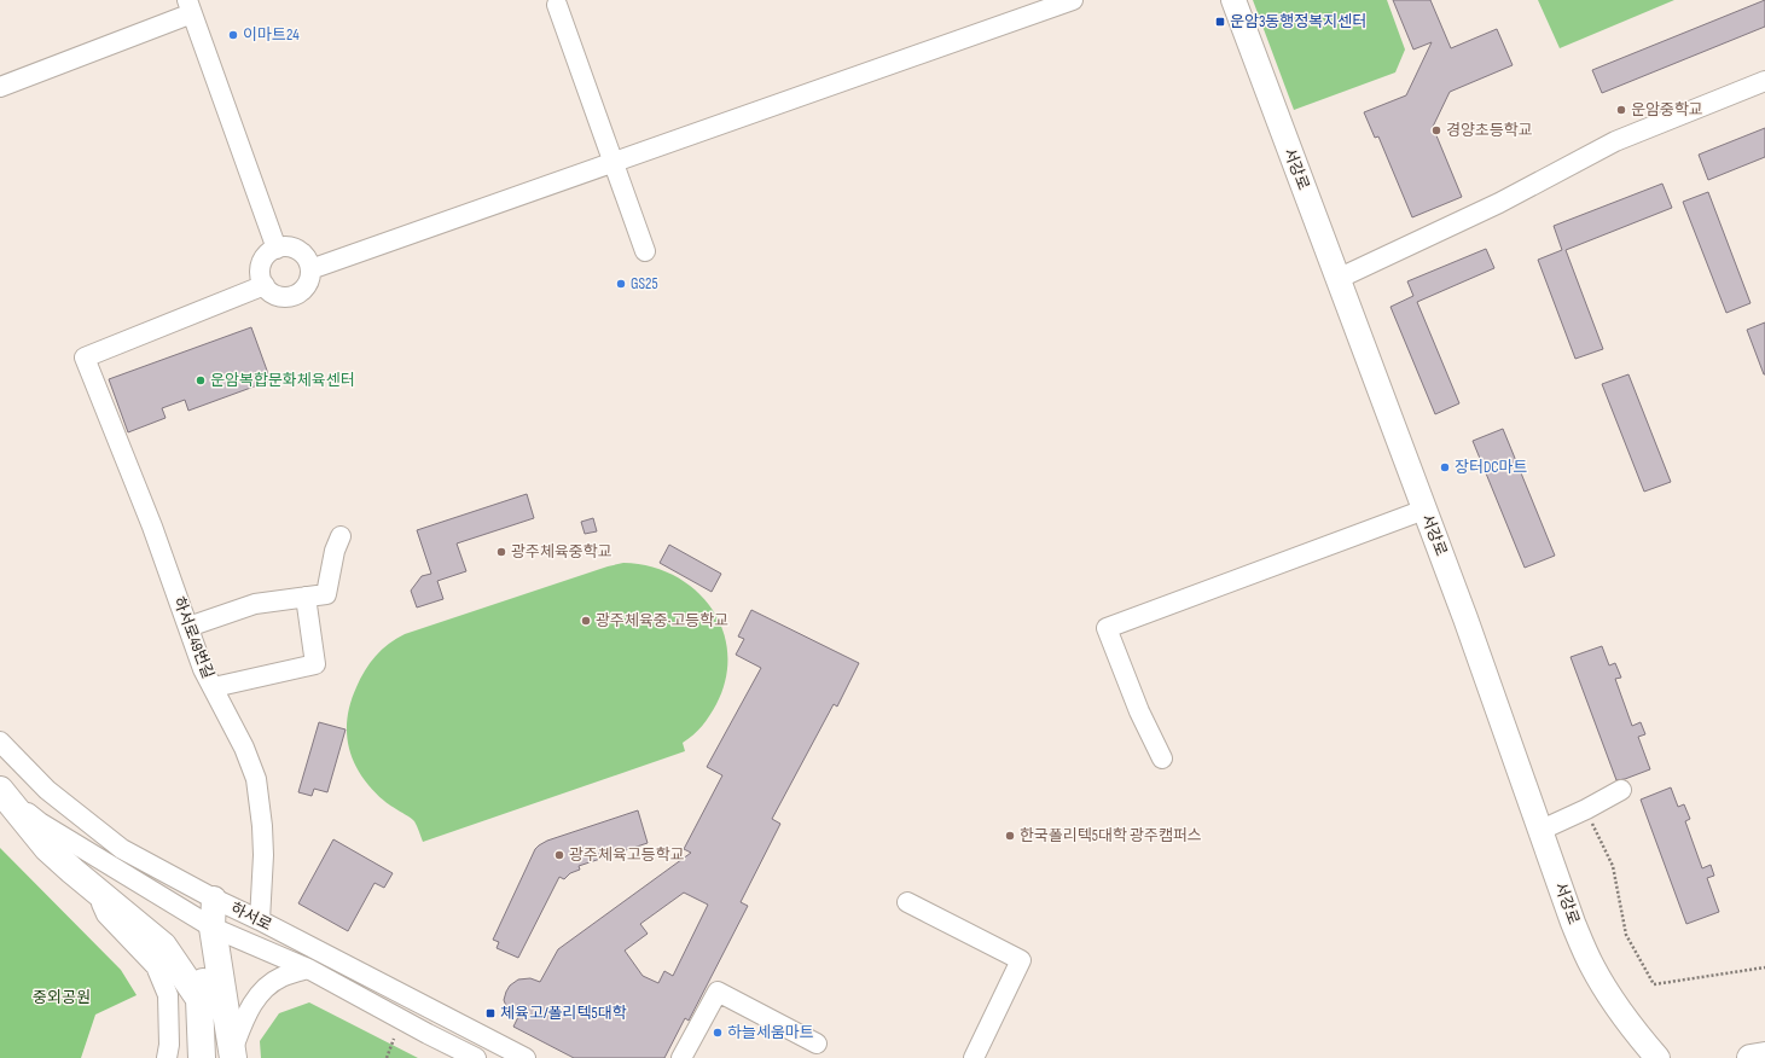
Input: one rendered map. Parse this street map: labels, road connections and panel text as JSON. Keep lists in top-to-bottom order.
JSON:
{
  "streets": {
    "main road": ["서강로"],
    "street": ["하서로49번길", "하서로"]
  },
  "crossings": [
    ["하서로49번길", "하서로"]
  ],
  "parks": ["중외공원"],
  "places": {
    "transit": ["운암3동행정복지센터", "체육고/폴리텍5대학"],
    "other": [
      "이마트24",
      "운암중학교",
      "경양초등학교",
      "GS25",
      "운암복합문화체육센터",
      "장터DC마트",
      "광주체육중학교",
      "광주체육중·고등학교",
      "한국폴리텍5대학 광주캠퍼스",
      "광주체육고등학교",
      "하늘세움마트"
    ]
  }
}
